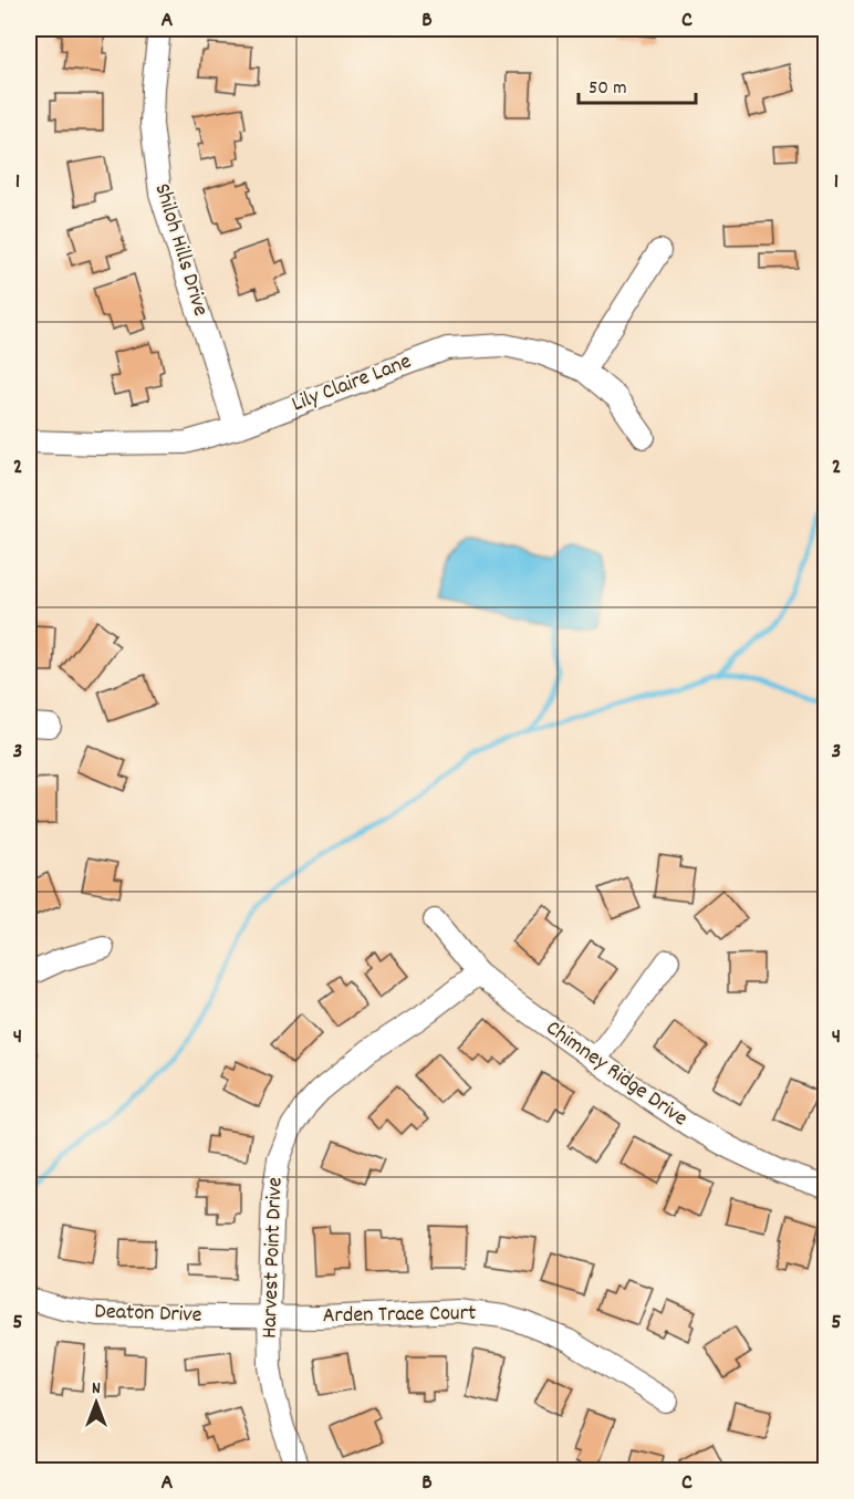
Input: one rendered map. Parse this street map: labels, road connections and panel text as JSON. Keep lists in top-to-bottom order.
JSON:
{
  "streets": {
    "street": [
      "Shiloh Hills Drive",
      "Lily Claire Lane",
      "Chimney Ridge Drive",
      "Harvest Point Drive",
      "Deaton Drive",
      "Arden Trace Court"
    ]
  },
  "crossings": [
    ["Shiloh Hills Drive", "Lily Claire Lane"],
    ["Chimney Ridge Drive", "Harvest Point Drive"],
    ["Harvest Point Drive", "Deaton Drive"],
    ["Harvest Point Drive", "Arden Trace Court"],
    ["Deaton Drive", "Arden Trace Court"]
  ],
  "scale_bar": "50 m",
  "north": "top",
  "grid": {
    "columns": ["A", "B", "C"],
    "rows": [
      "1",
      "2",
      "3",
      "4",
      "5"
    ]
  }
}
